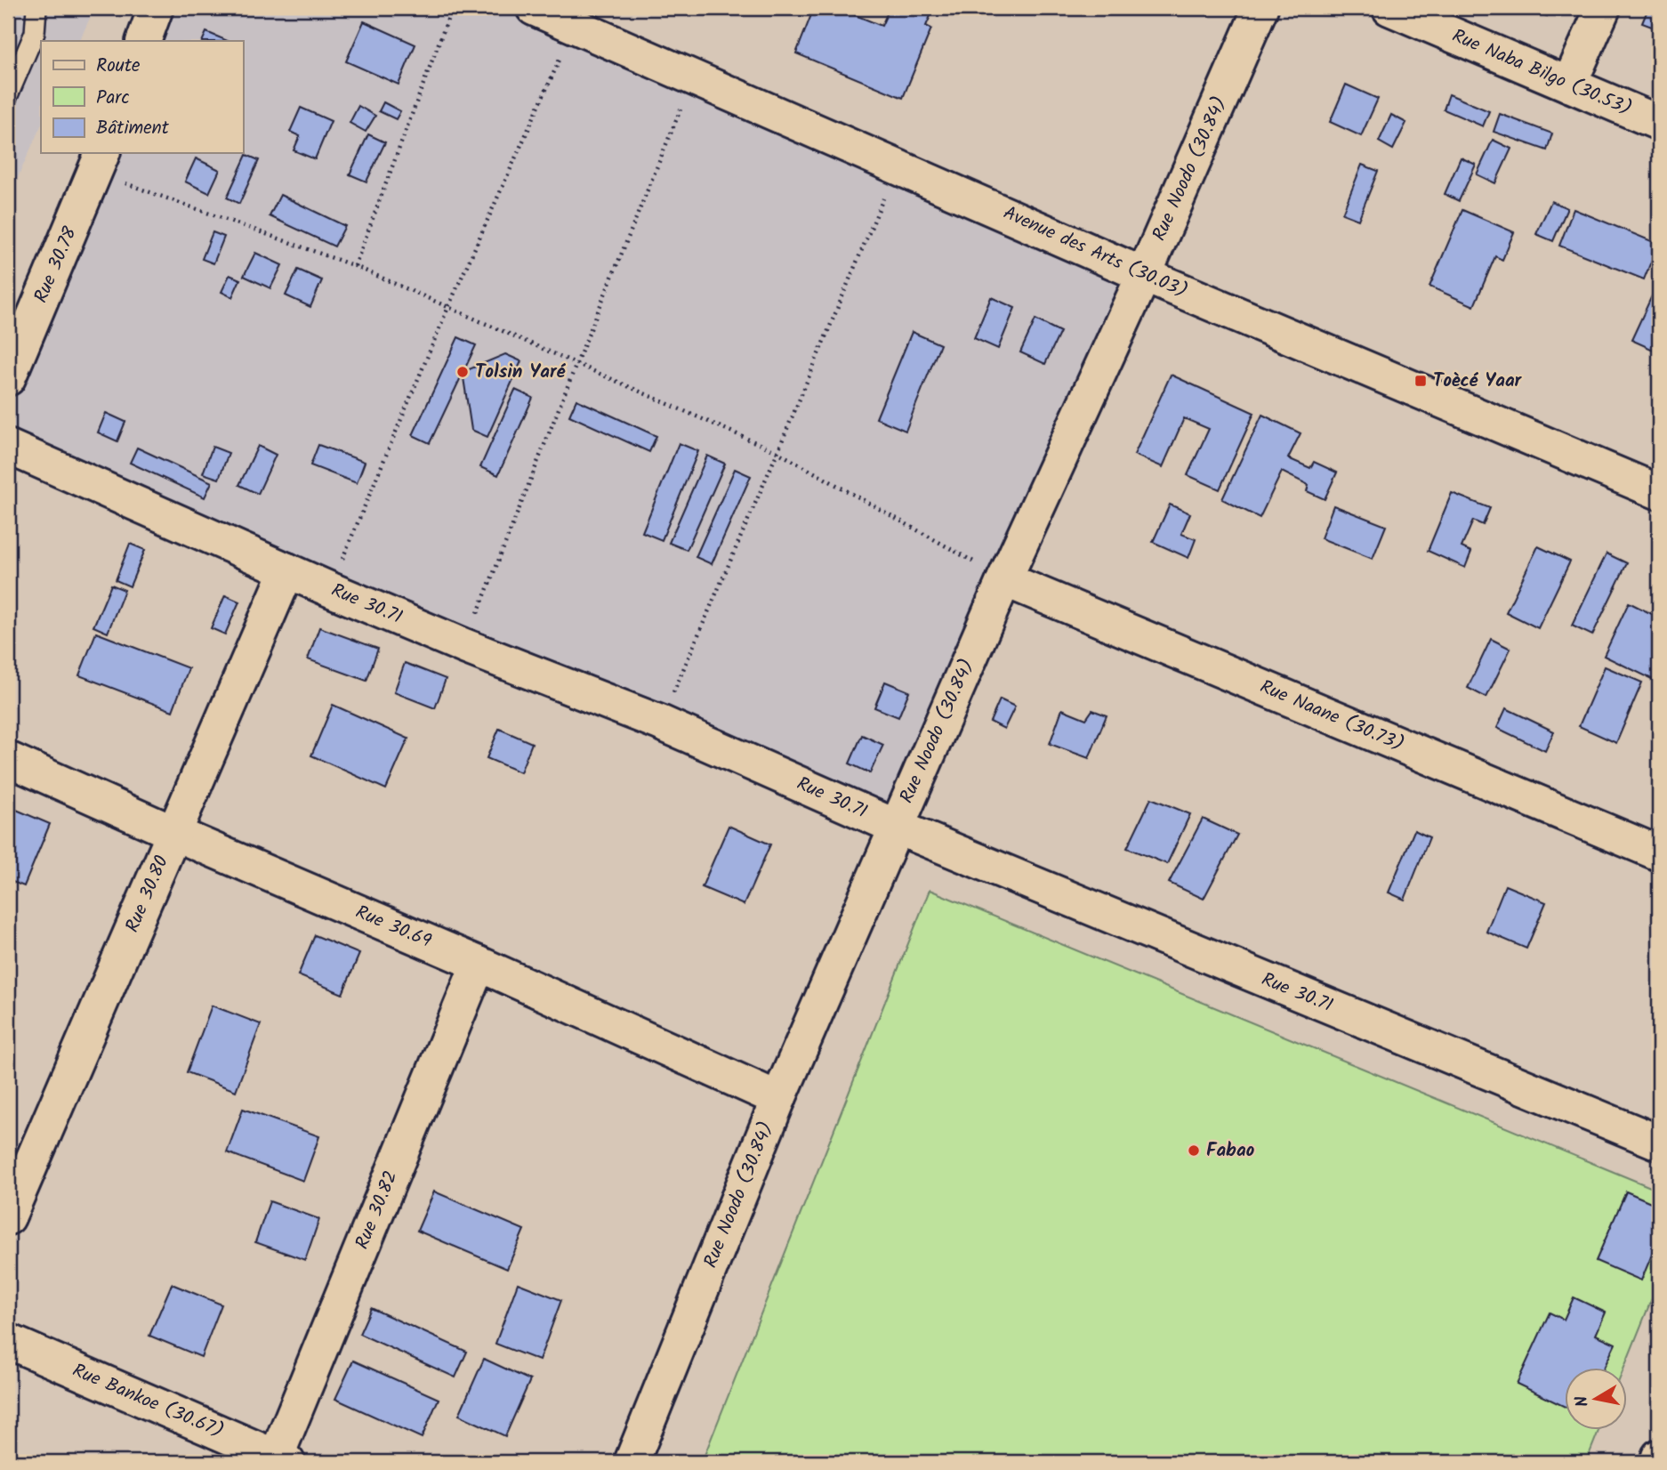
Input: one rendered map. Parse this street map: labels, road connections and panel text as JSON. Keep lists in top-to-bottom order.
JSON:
{
  "streets": {
    "street": [
      "Rue Naba Bilgo (30.53)",
      "Rue Noodo (30.84)",
      "Avenue des Arts (30.03)",
      "Rue 30.78",
      "Rue 30.71",
      "Rue Naane (30.73)",
      "Rue 30.80",
      "Rue 30.69",
      "Rue 30.82",
      "Rue Bankoe (30.67)"
    ]
  },
  "crossings": [
    ["Rue Noodo (30.84)", "Avenue des Arts (30.03)"],
    ["Rue Noodo (30.84)", "Rue 30.71"],
    ["Rue Noodo (30.84)", "Rue Naane (30.73)"],
    ["Rue Noodo (30.84)", "Rue 30.69"],
    ["Rue 30.71", "Rue 30.80"],
    ["Rue 30.80", "Rue 30.69"],
    ["Rue 30.69", "Rue 30.82"],
    ["Rue 30.82", "Rue Bankoe (30.67)"]
  ],
  "places": {
    "other": ["Tolsin Yaré", "Fabao"],
    "transit": ["Toècé Yaar"]
  },
  "legend": ["Route", "Parc", "Bâtiment"],
  "north": "left"
}
